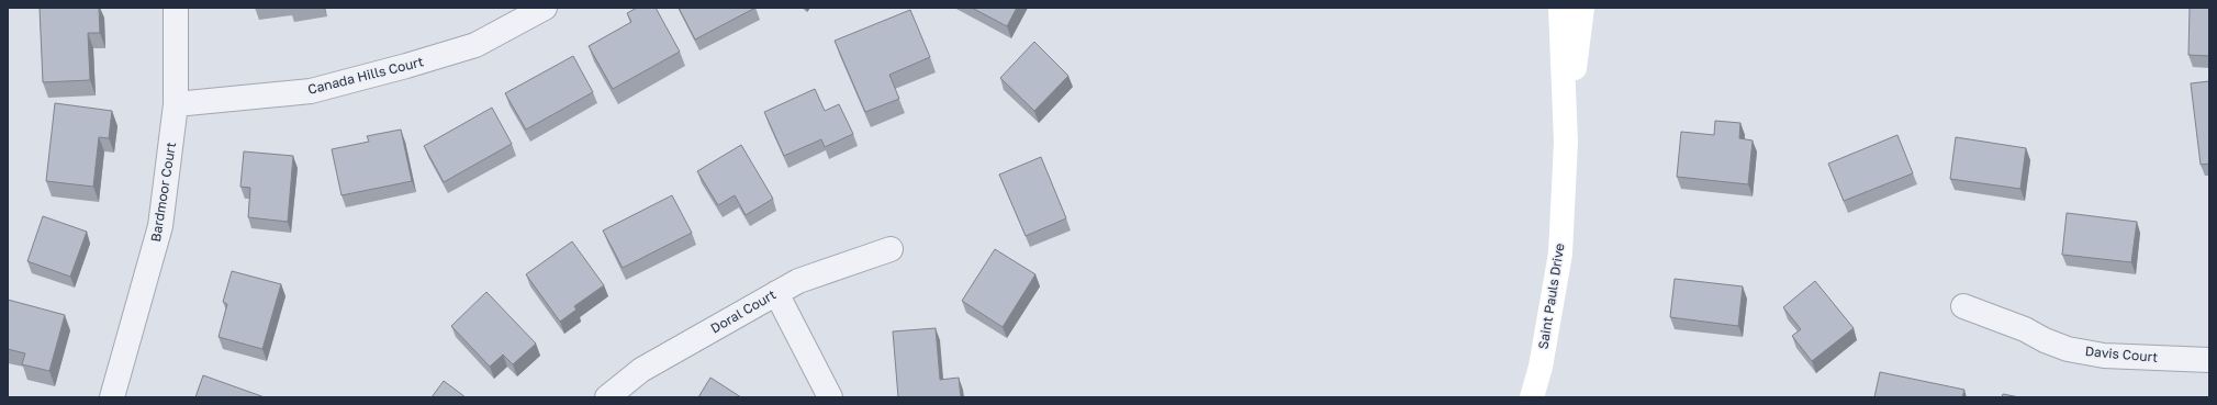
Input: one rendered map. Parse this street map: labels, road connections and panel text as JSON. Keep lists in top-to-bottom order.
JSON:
{
  "streets": {
    "street": [
      "Canada Hills Court",
      "Bardmoor Court",
      "Saint Pauls Drive",
      "Doral Court",
      "Davis Court"
    ]
  },
  "crossings": [
    ["Canada Hills Court", "Bardmoor Court"]
  ]
}
